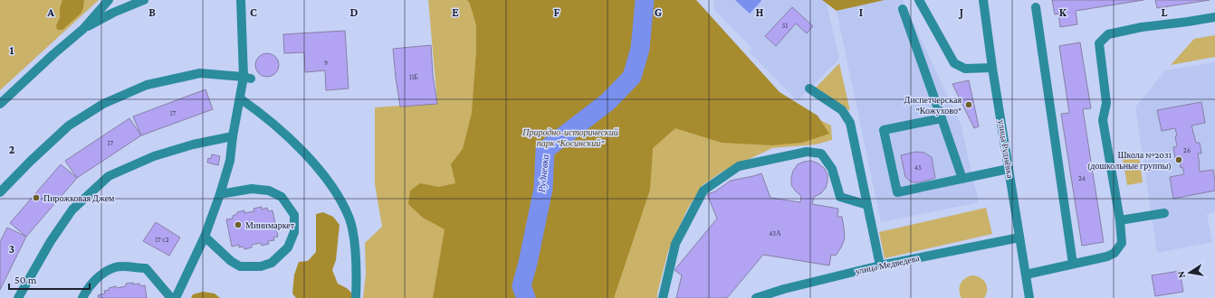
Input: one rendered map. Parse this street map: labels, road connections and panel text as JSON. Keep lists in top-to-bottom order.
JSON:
{
  "streets": {
    "street": ["улица Руднёвка", "улица Медведева"]
  },
  "crossings": [
    ["улица Руднёвка", "улица Медведева"]
  ],
  "water": ["Рудневка"],
  "parks": ["Природно-исторический парк \"Косинский\""],
  "places": [
    "Диспетчерская \"Кожухово\"",
    "Школа №2031 (дошкольные группы)",
    "Пирожковая Джем",
    "Минимаркет"
  ],
  "house_numbers": [
    "51",
    "9",
    "11Б",
    "17",
    "17",
    "26",
    "45",
    "24",
    "43А",
    "17 с2"
  ],
  "scale_bar": "50 m",
  "north": "left",
  "grid": {
    "columns": [
      "A",
      "B",
      "C",
      "D",
      "E",
      "F",
      "G",
      "H",
      "I",
      "J",
      "K",
      "L"
    ],
    "rows": ["1", "2", "3"]
  }
}
